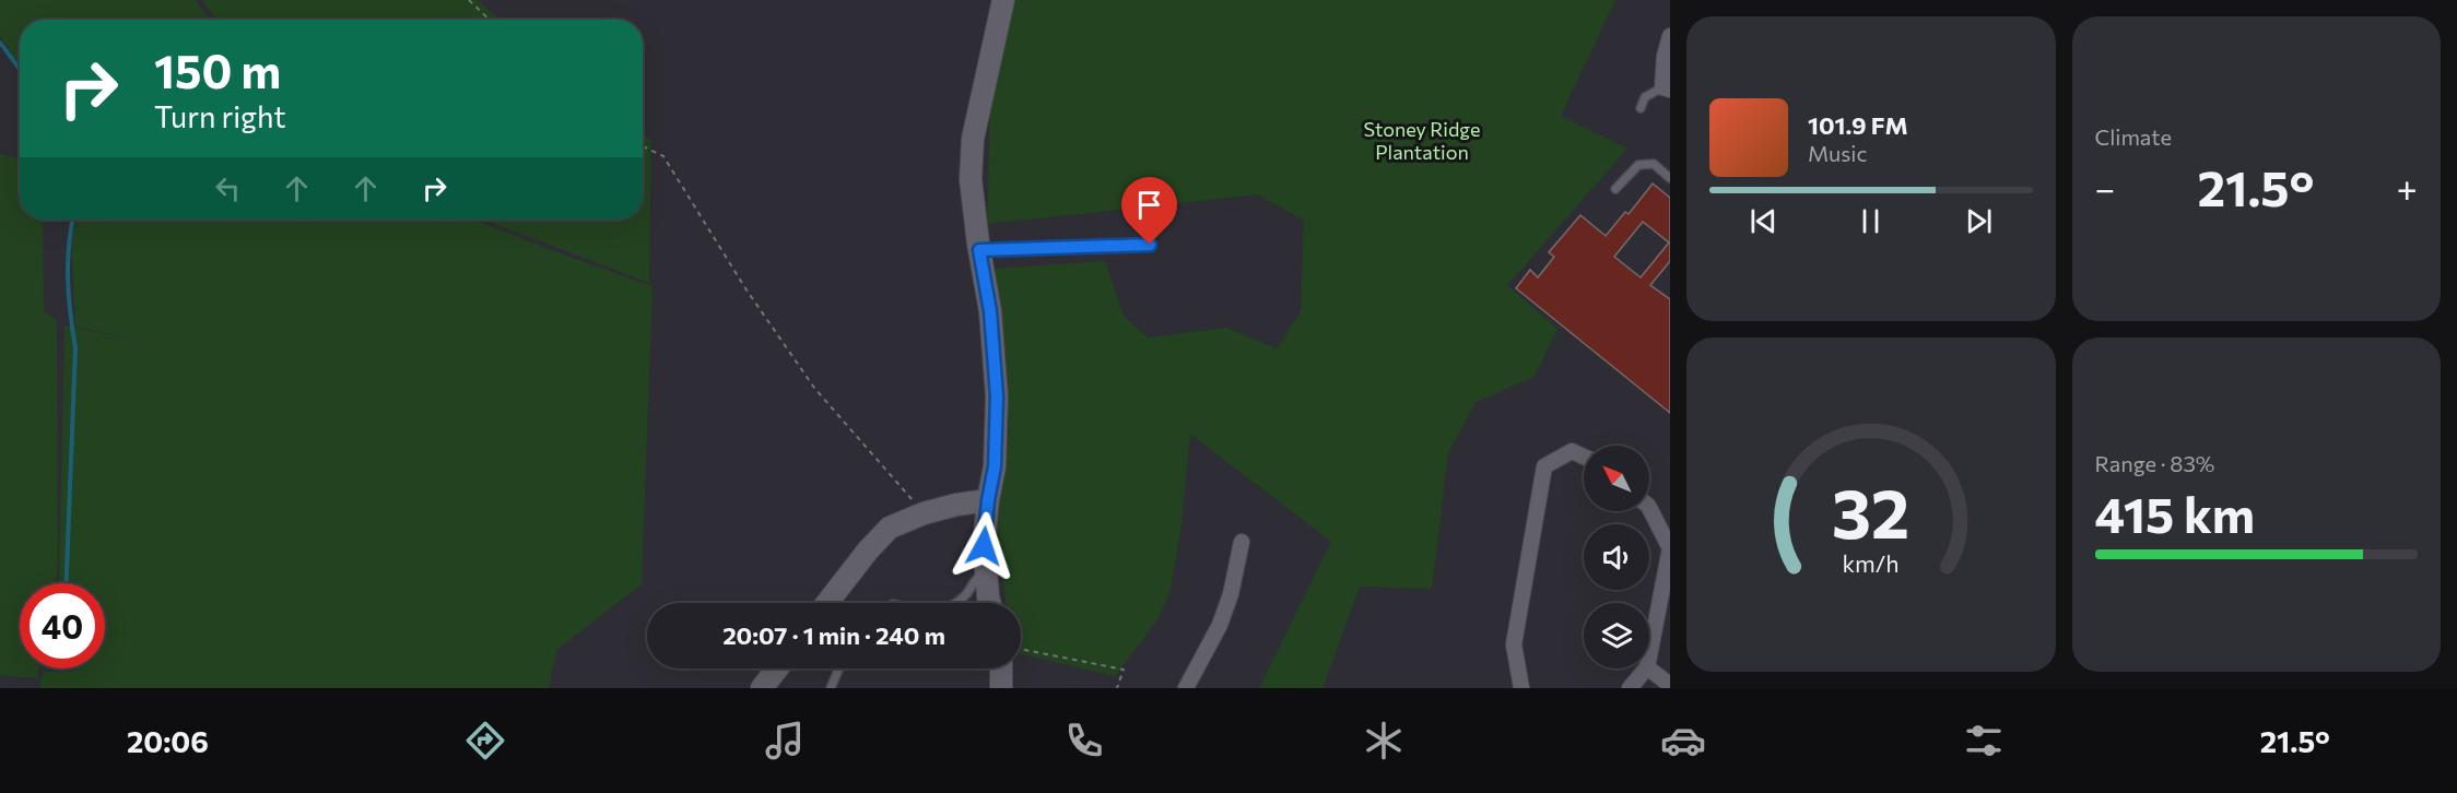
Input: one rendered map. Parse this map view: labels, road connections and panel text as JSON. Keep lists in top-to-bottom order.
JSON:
{
  "parks": ["Stoney Ridge Plantation"],
  "north": "top left",
  "page": {
    "tile": [
      "Climate",
      ["Range · 83%", "415 km"]
    ],
    "turn": ["150 m", "Turn right"],
    "song": ["101.9 FM", "Music"],
    "heat": ["−", "21.5°", "+"],
    "limit": "40",
    "trip": "20:07 · 1 min · 240 m",
    "tabs": ["20:06", "21.5°"],
    "gauge": ["32", "km/h"]
  }
}
